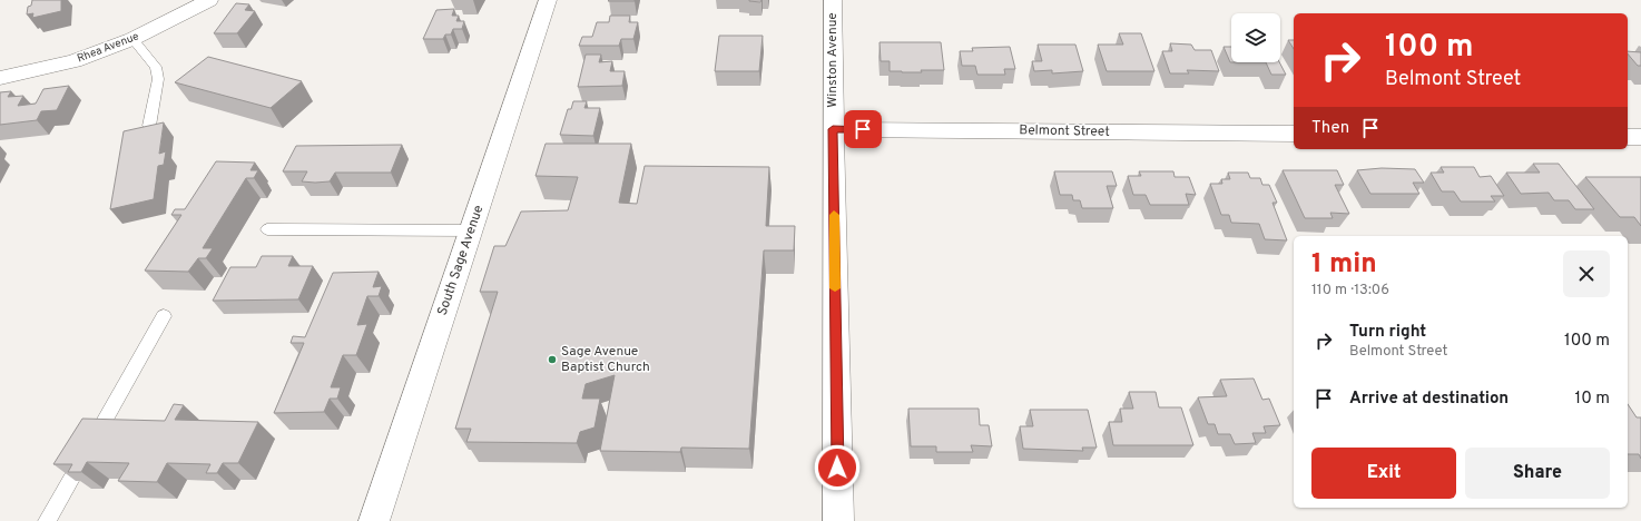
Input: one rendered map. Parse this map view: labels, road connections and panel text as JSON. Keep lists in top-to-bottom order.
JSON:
{
  "streets": {
    "street": [
      "Rhea Avenue",
      "Winston Avenue",
      "Belmont Street",
      "South Sage Avenue"
    ]
  },
  "crossings": [
    ["Winston Avenue", "Belmont Street"]
  ],
  "places": ["Sage Avenue Baptist Church"],
  "page": {
    "turn": ["100 m", "Belmont Street"],
    "then": "Then",
    "heading": ["1 min", "110 m · 13:06"],
    "list": [
      {
        "name": "Turn right",
        "note": "Belmont Street",
        "value": "100 m"
      },
      {
        "name": "Arrive at destination",
        "value": "10 m"
      }
    ],
    "buttons": ["Exit", "Share"]
  }
}
